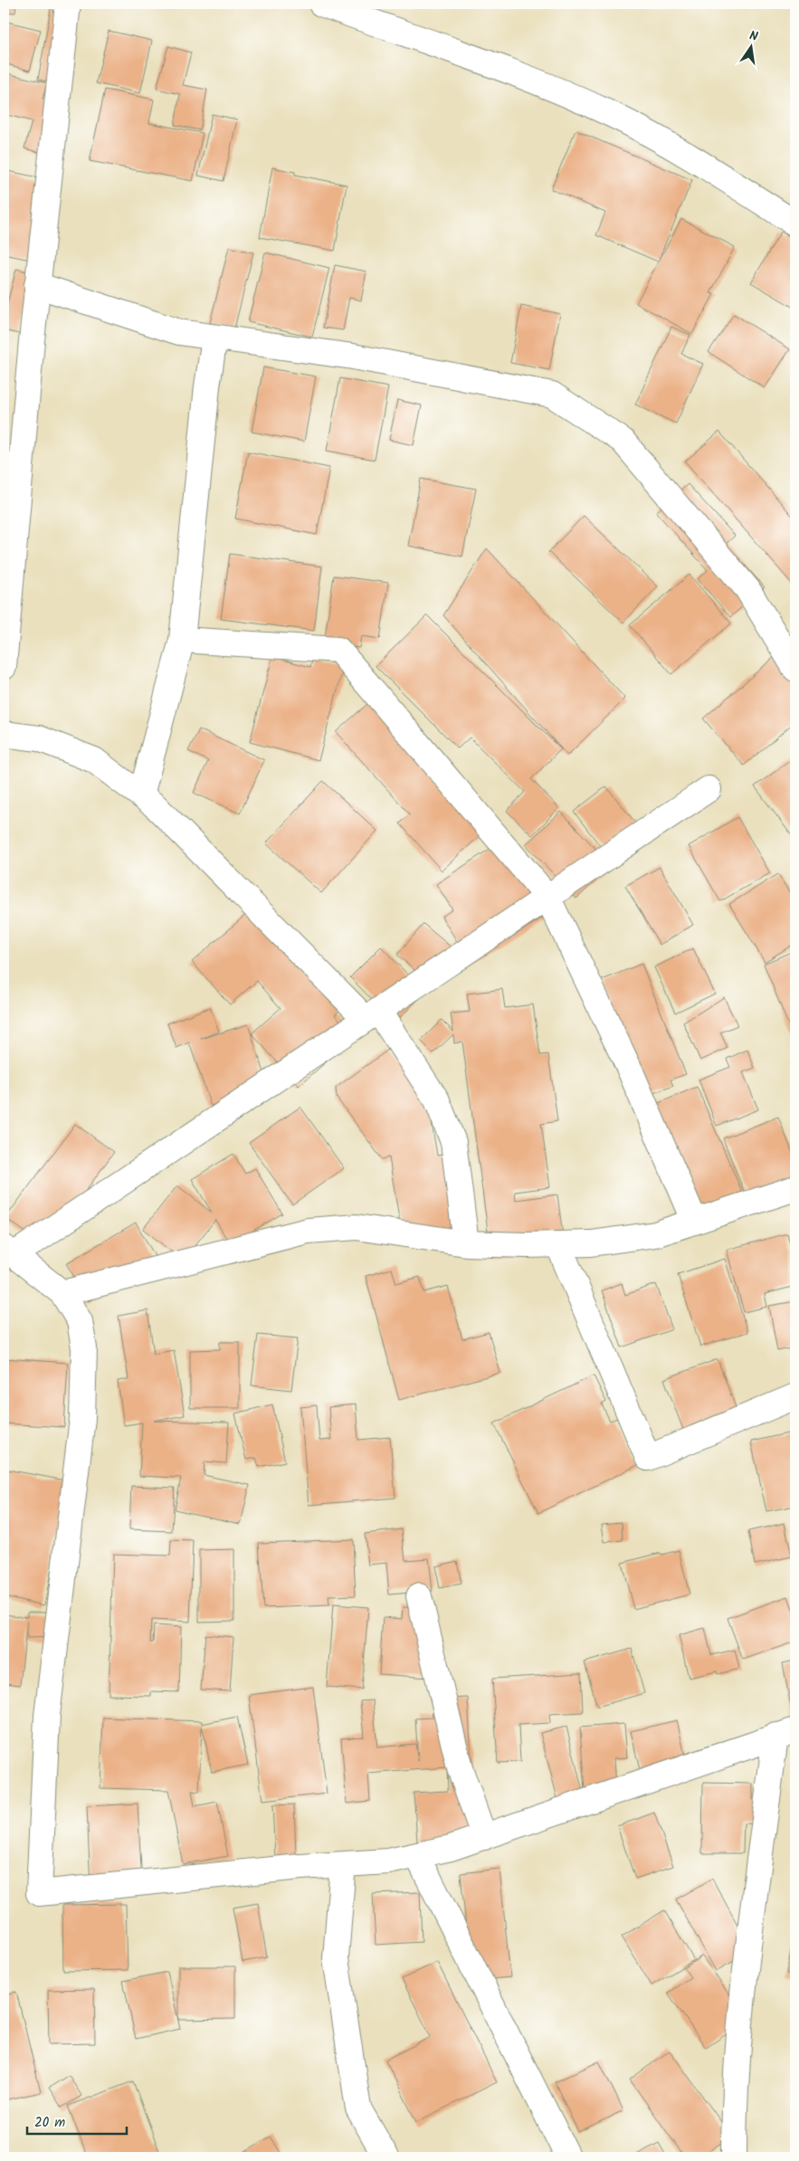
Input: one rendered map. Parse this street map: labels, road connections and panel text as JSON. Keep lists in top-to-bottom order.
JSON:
{
  "scale_bar": "20 m",
  "north": "top"
}
